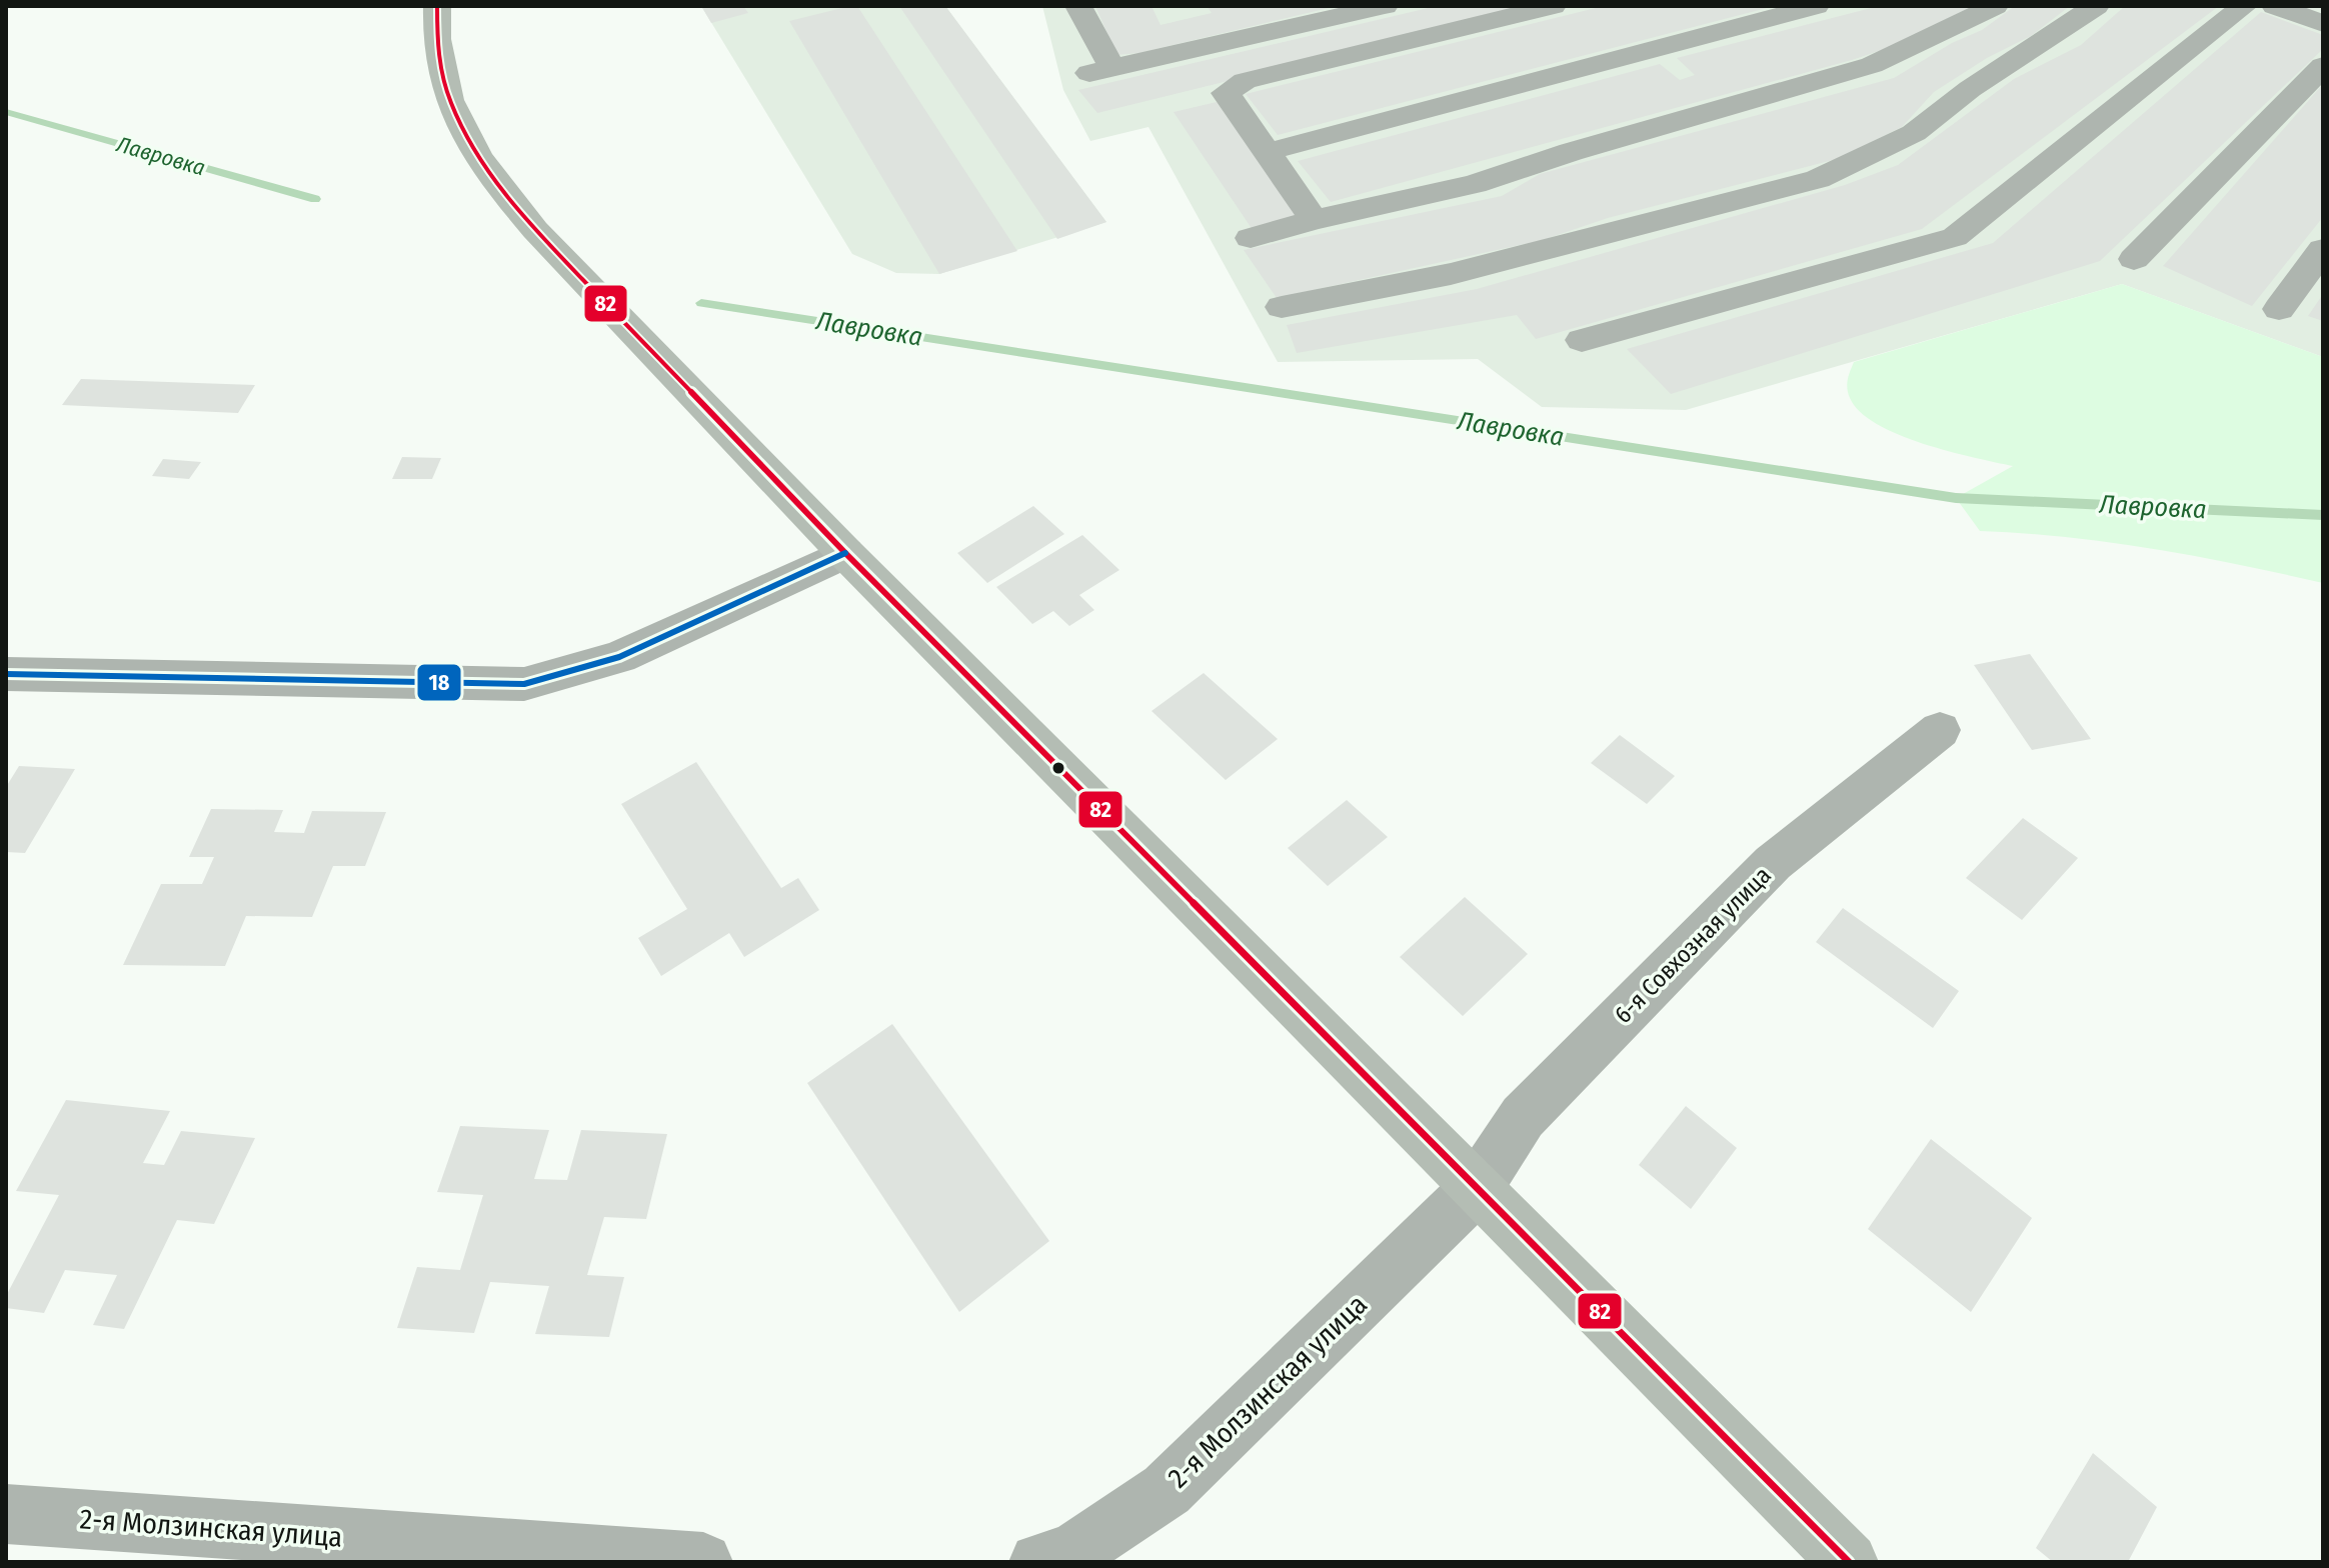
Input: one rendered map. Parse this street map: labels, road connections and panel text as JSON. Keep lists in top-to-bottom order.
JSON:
{
  "streets": {
    "street": ["6-я Совхозная улица", "2-я Молзинская улица"]
  },
  "crossings": [
    ["6-я Совхозная улица", "2-я Молзинская улица"]
  ],
  "water": ["Лавровка"],
  "lines": ["transit line 82", "transit line 18"]
}
